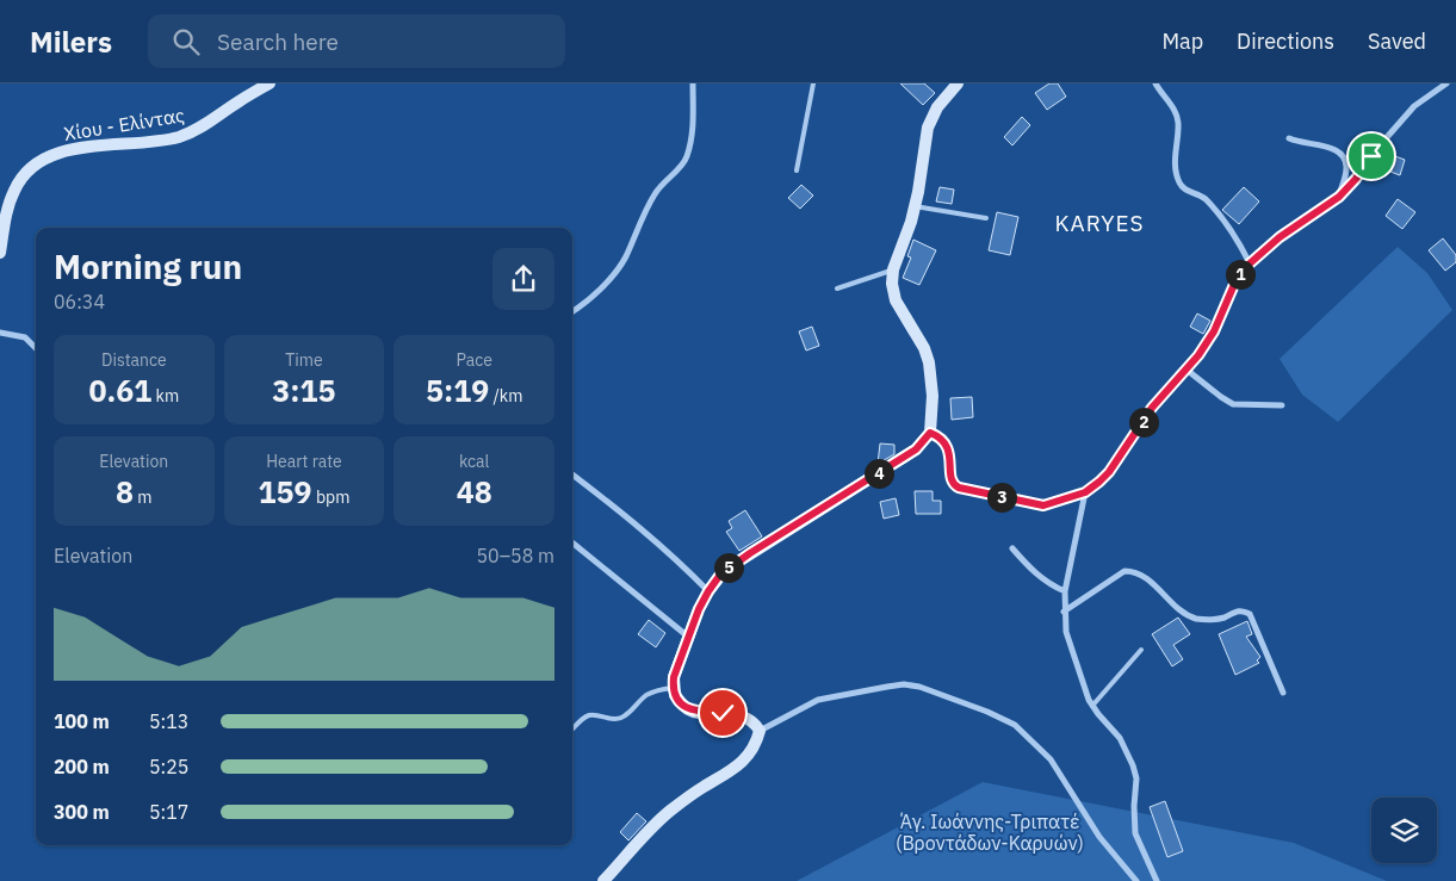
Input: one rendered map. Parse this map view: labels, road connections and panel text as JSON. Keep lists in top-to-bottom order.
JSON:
{
  "streets": {
    "street": ["Χίου - Ελίντας"]
  },
  "districts": ["KARYES"],
  "parks": ["Άγ. Ιωάννης-Τριπατέ (Βροντάδων-Καρυών)"],
  "page": {
    "header": "Milers",
    "search": "Search here",
    "nav": ["Map", "Directions", "Saved"],
    "heading": ["Morning run", "06:34"],
    "pins": [
      "1",
      "2",
      "4",
      "3",
      "5"
    ],
    "stats": [
      ["Distance", "0.61 km"],
      ["Time", "3:15"],
      ["Pace", "5:19 /km"],
      ["Elevation", "8 m"],
      ["Heart rate", "159 bpm"],
      ["kcal", "48"]
    ],
    "chart": ["Elevation", "50–58 m"],
    "list": [
      {
        "name": "100 m",
        "note": "5:13"
      },
      {
        "name": "200 m",
        "note": "5:25"
      },
      {
        "name": "300 m",
        "note": "5:17"
      }
    ]
  }
}
